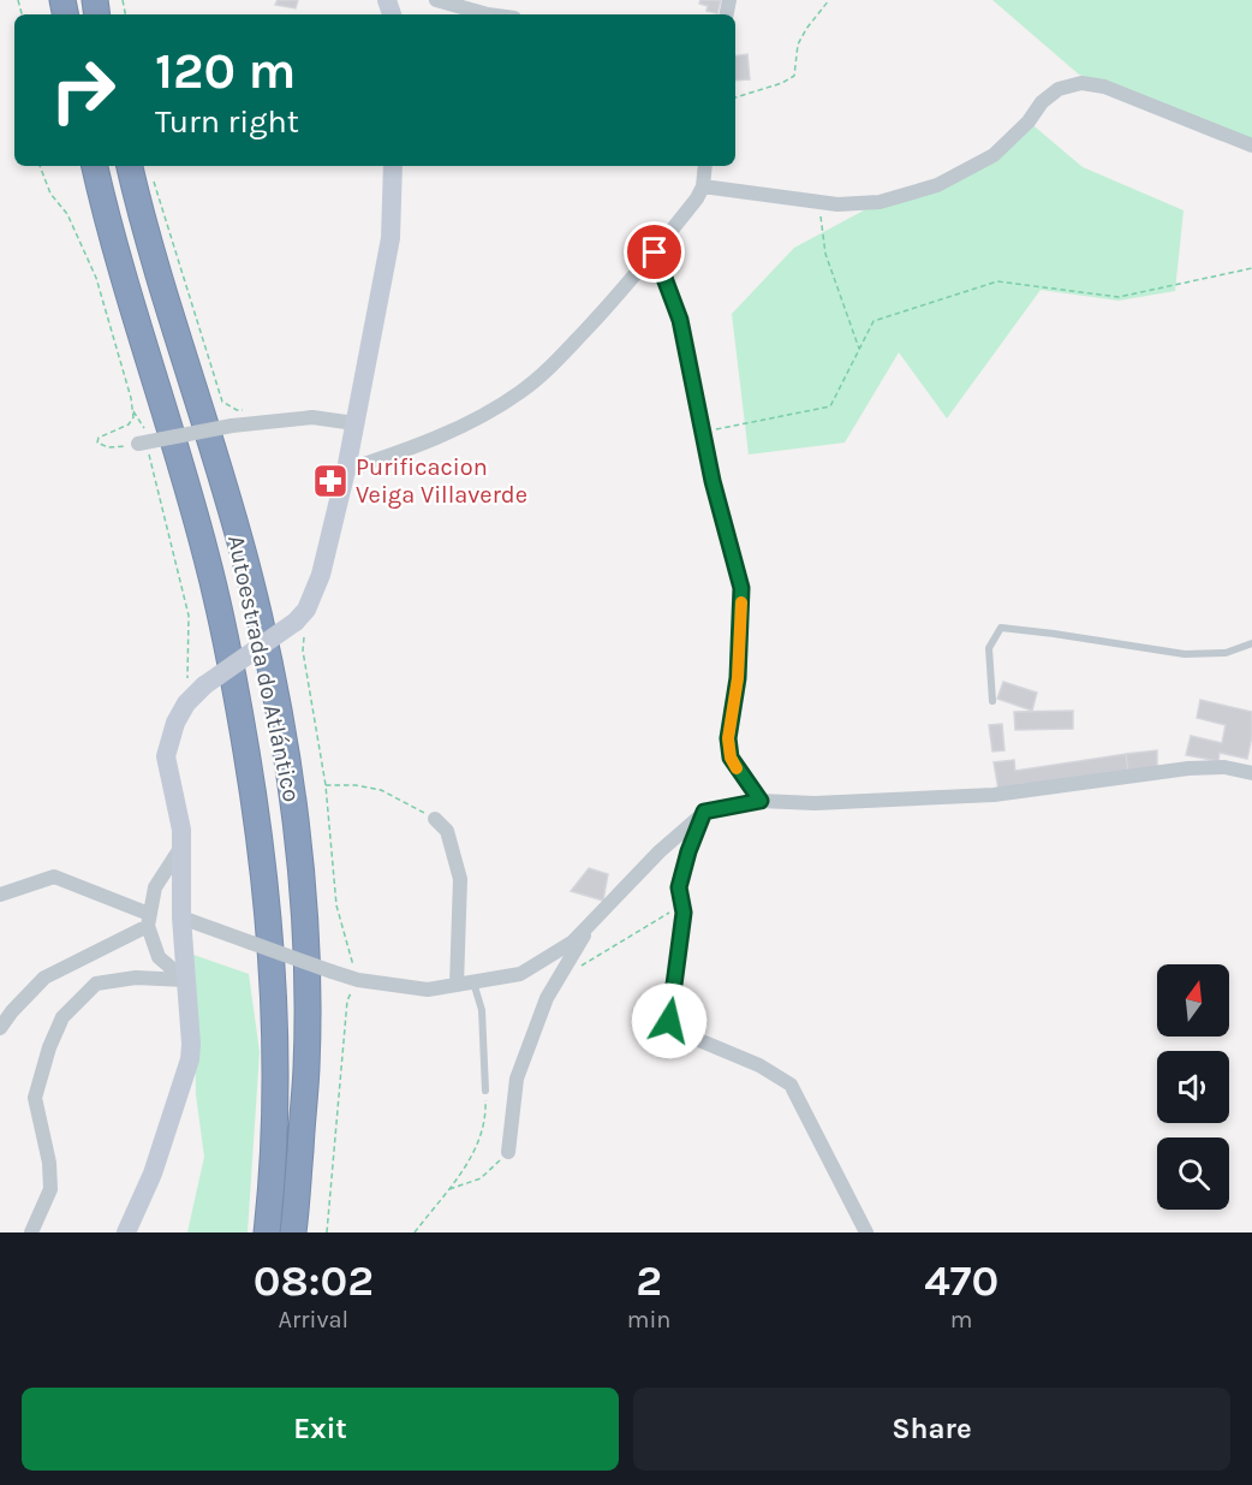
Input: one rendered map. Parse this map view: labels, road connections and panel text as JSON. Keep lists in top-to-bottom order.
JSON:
{
  "streets": {
    "highway": ["Autoestrada do Atlántico"]
  },
  "places": {
    "pharmacy": ["Purificacion Veiga Villaverde"]
  },
  "north": "top",
  "page": {
    "turn": ["120 m", "Turn right"],
    "eta": [
      "08:02",
      "Arrival",
      "2",
      "min",
      "470",
      "m"
    ],
    "buttons": ["Exit", "Share"]
  }
}
